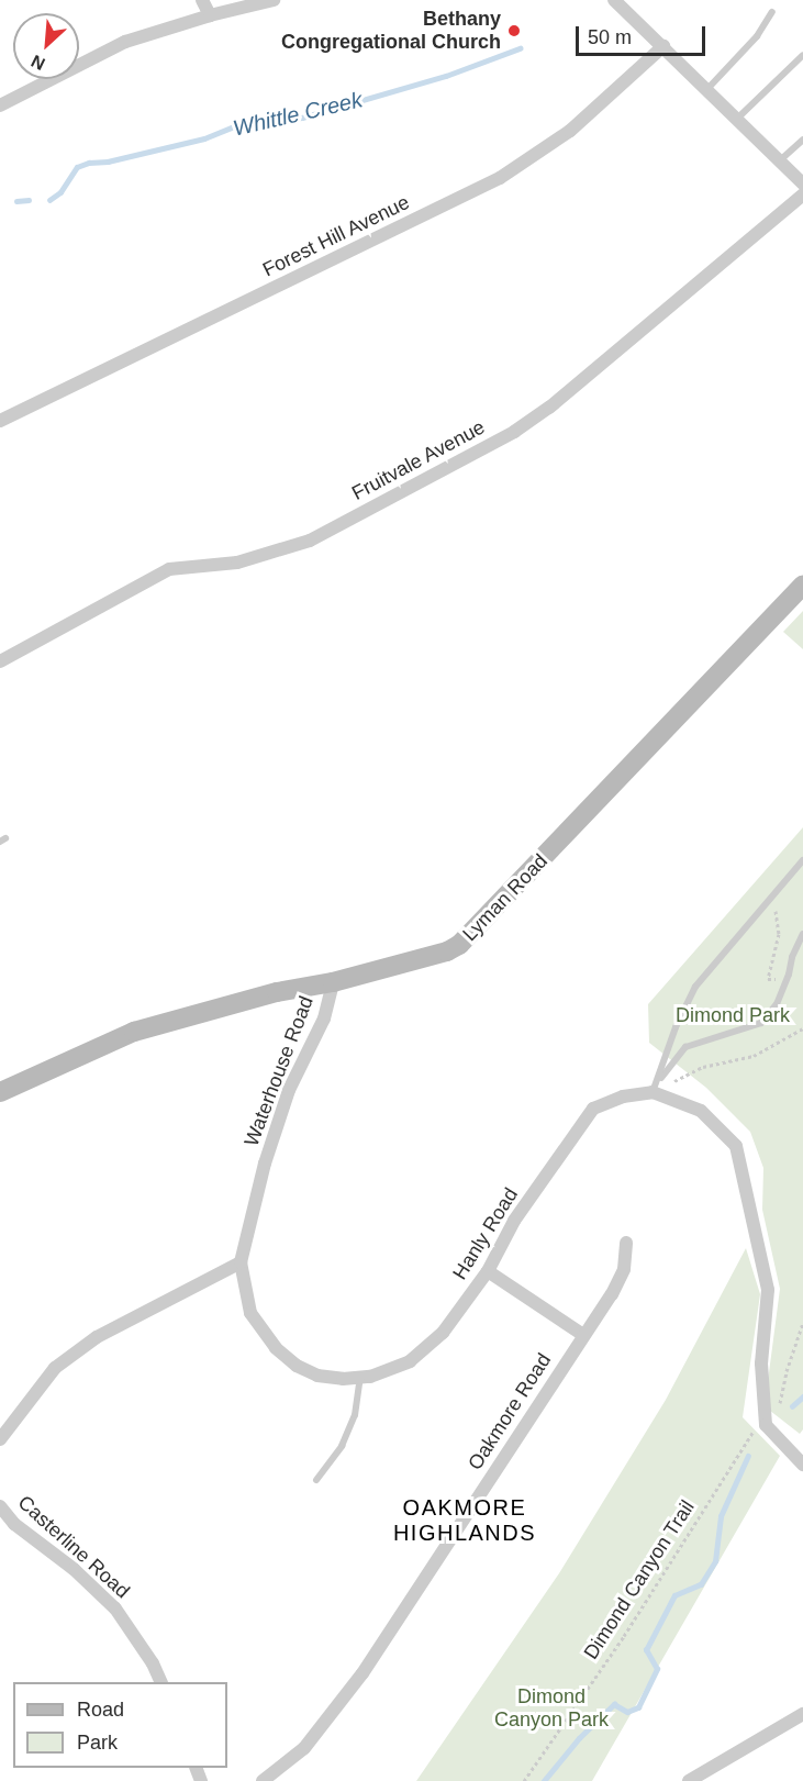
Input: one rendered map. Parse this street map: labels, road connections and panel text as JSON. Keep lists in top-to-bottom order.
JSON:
{
  "streets": {
    "street": [
      "Forest Hill Avenue",
      "Fruitvale Avenue",
      "Lyman Road",
      "Waterhouse Road",
      "Hanly Road",
      "Oakmore Road",
      "Casterline Road"
    ],
    "path": ["Dimond Canyon Trail"]
  },
  "crossings": [
    ["Lyman Road", "Waterhouse Road"],
    ["Waterhouse Road", "Hanly Road"]
  ],
  "districts": ["OAKMORE HIGHLANDS"],
  "water": ["Whittle Creek"],
  "parks": ["Dimond Park", "Dimond Canyon Park"],
  "places": ["Bethany Congregational Church"],
  "legend": ["Road", "Park"],
  "scale_bar": "50 m",
  "north": "bottom left"
}
